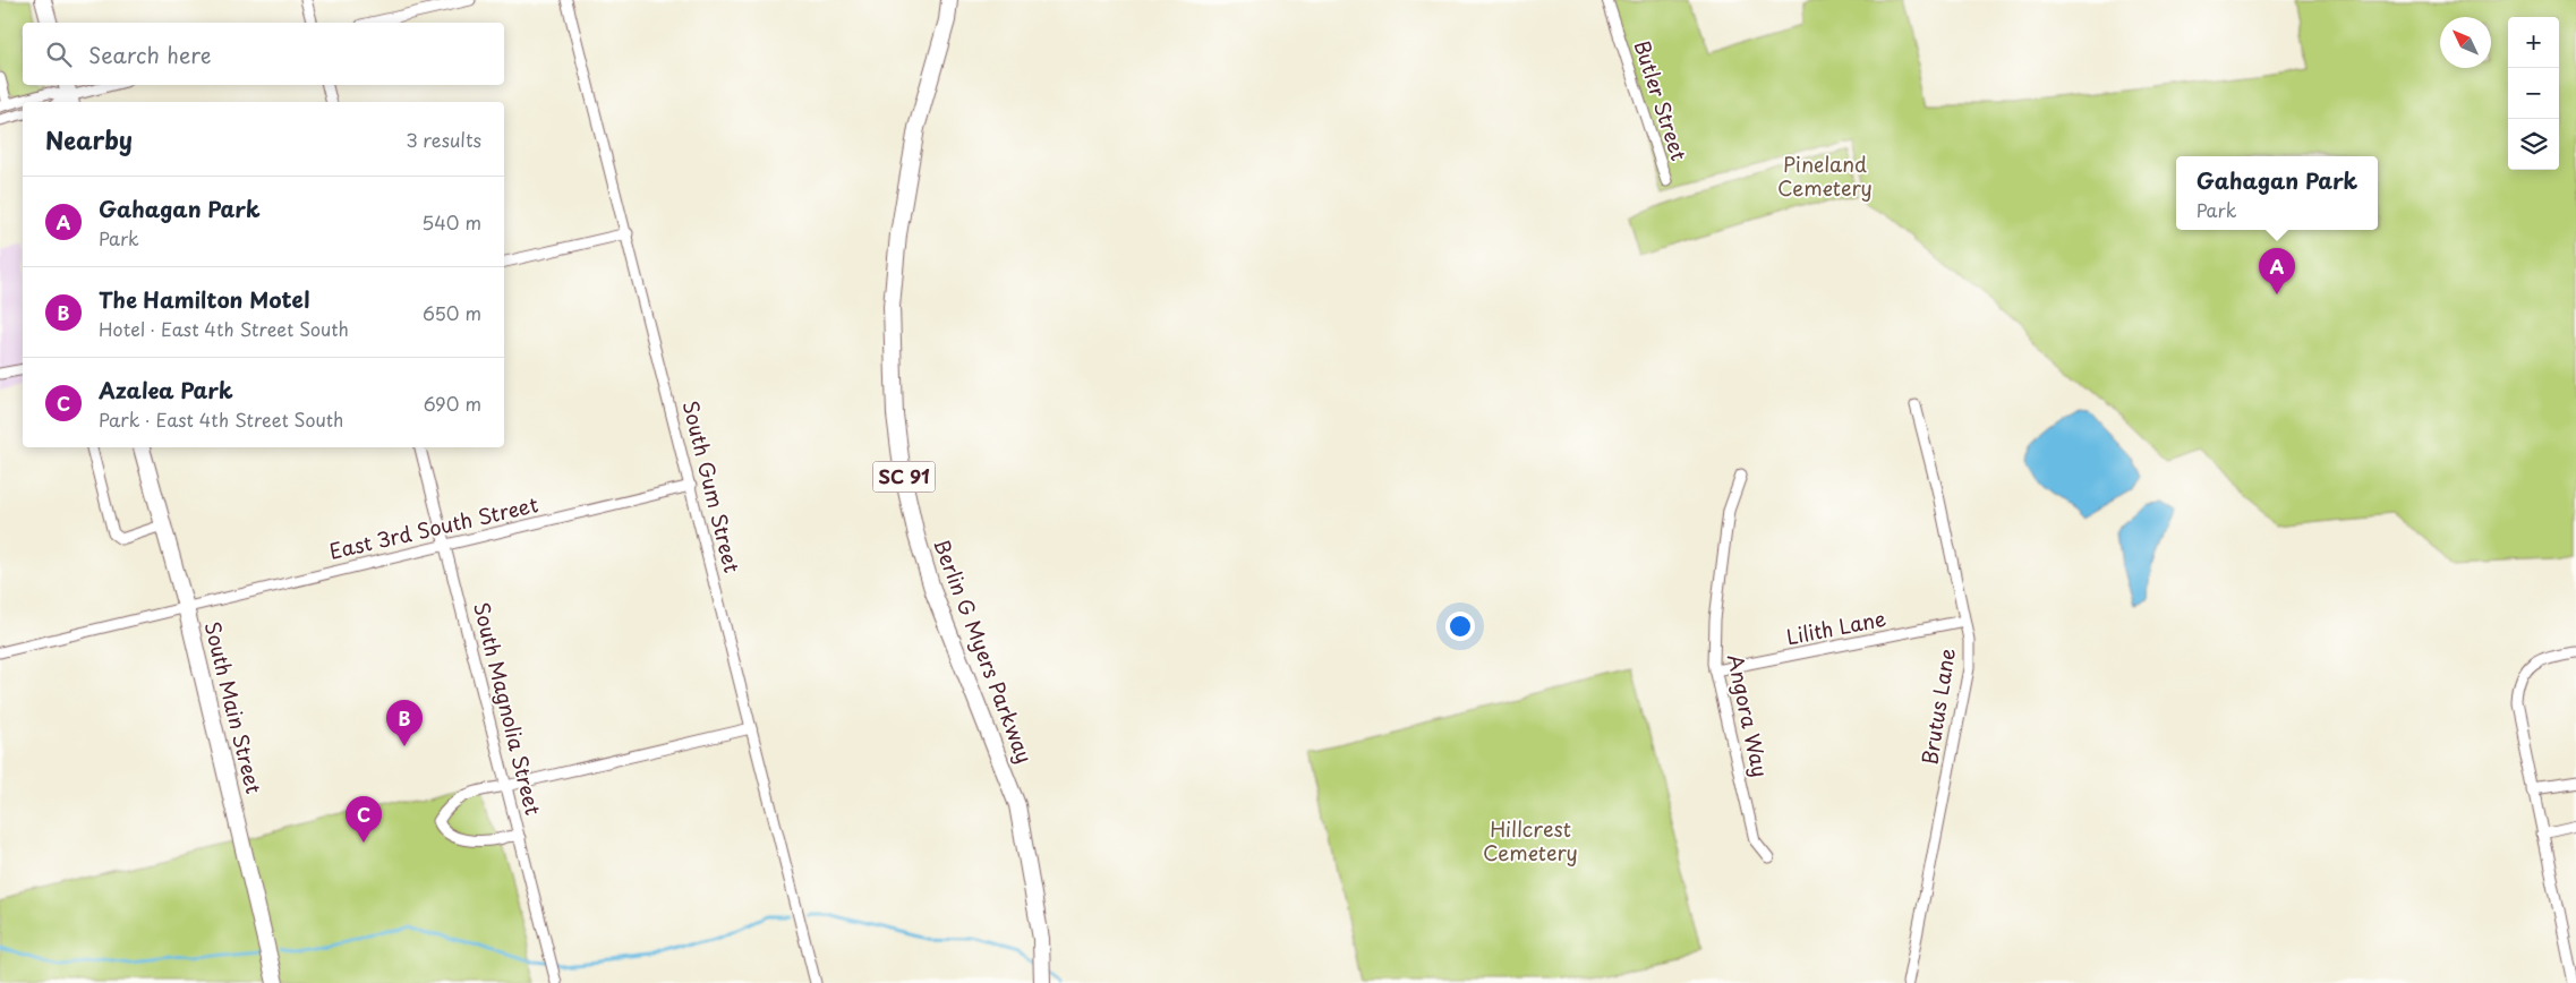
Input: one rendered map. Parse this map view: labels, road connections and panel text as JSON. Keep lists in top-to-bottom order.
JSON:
{
  "streets": {
    "main road": ["SC 91", "Berlin G Myers Parkway", "South Main Street"],
    "street": [
      "Butler Street",
      "South Gum Street",
      "East 3rd South Street",
      "Lilith Lane",
      "Brutus Lane",
      "South Magnolia Street",
      "Angora Way"
    ]
  },
  "crossings": [
    ["South Gum Street", "East 3rd South Street"],
    ["East 3rd South Street", "South Main Street"],
    ["East 3rd South Street", "South Magnolia Street"],
    ["Lilith Lane", "Brutus Lane"],
    ["Lilith Lane", "Angora Way"]
  ],
  "parks": ["Pineland Cemetery", "Hillcrest Cemetery"],
  "north": "top left",
  "page": {
    "map_buttons": ["+", "−"],
    "search": "Search here",
    "heading": ["Nearby", "3 results"],
    "popup": ["Gahagan Park", "Park"],
    "list": [
      {
        "mark": "A",
        "name": "Gahagan Park",
        "note": "Park",
        "value": "540 m"
      },
      {
        "mark": "B",
        "name": "The Hamilton Motel",
        "note": "Hotel · East 4th Street South",
        "value": "650 m"
      },
      {
        "mark": "C",
        "name": "Azalea Park",
        "note": "Park · East 4th Street South",
        "value": "690 m"
      }
    ],
    "pins": ["A", "B", "C"]
  }
}
